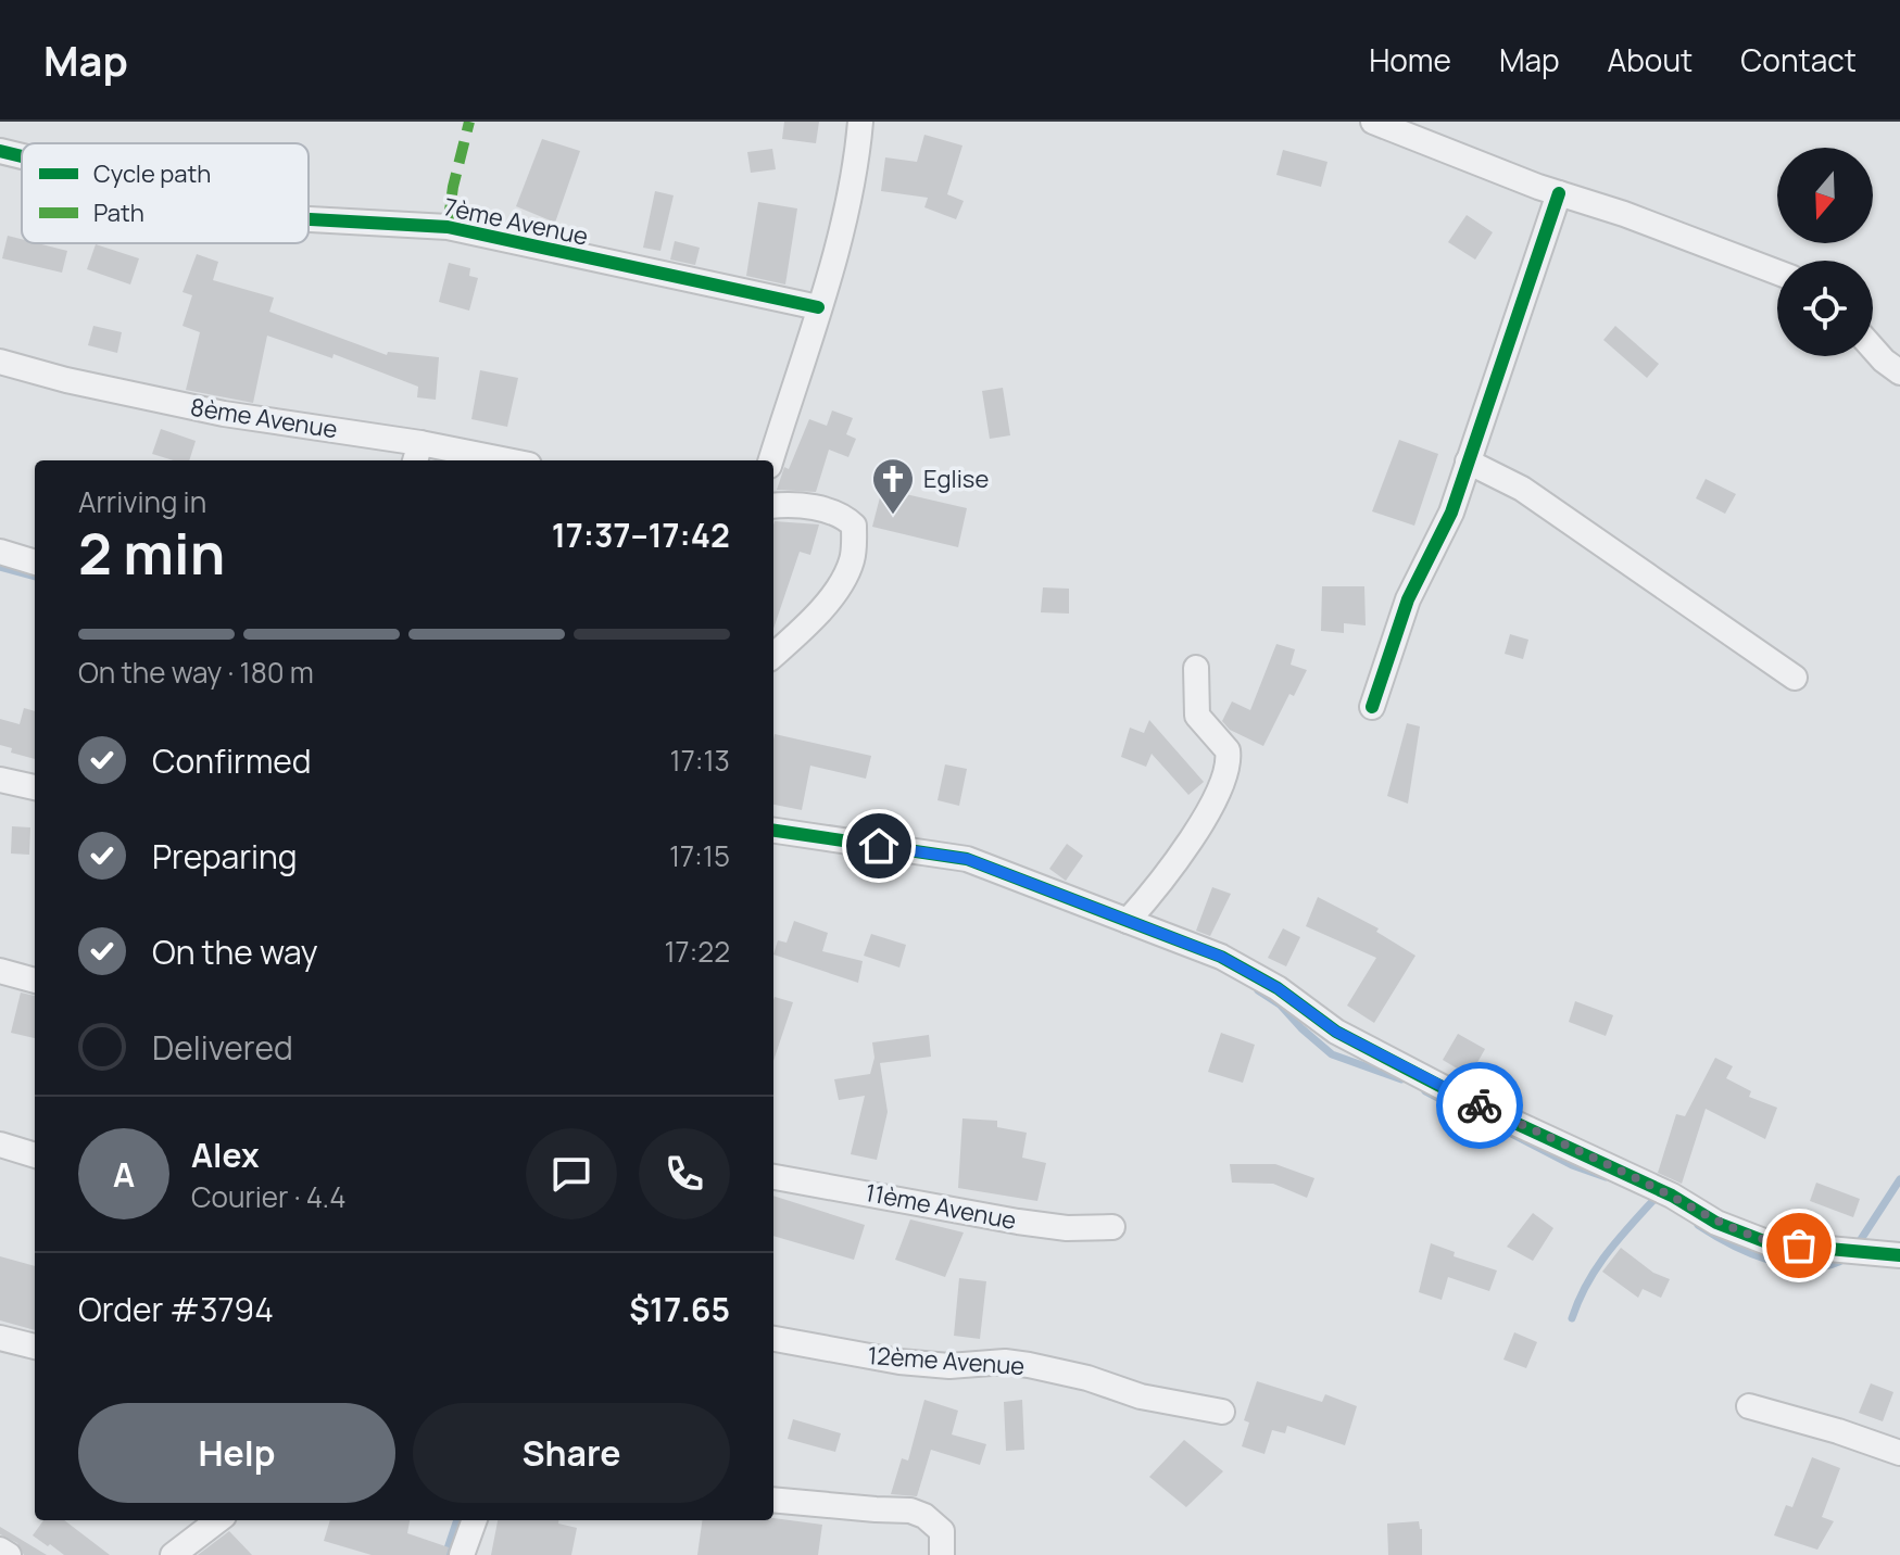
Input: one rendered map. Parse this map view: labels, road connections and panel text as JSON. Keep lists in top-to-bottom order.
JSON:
{
  "streets": {
    "street": [
      "7ème Avenue",
      "8ème Avenue",
      "11ème Avenue",
      "12ème Avenue"
    ]
  },
  "places": {
    "church": ["Eglise"]
  },
  "legend": ["Cycle path", "Path"],
  "north": "bottom",
  "page": {
    "header": "Map",
    "nav": [
      "Home",
      "Map",
      "About",
      "Contact"
    ],
    "heading": ["2 min", "Arriving in", "17:37–17:42"],
    "panel": [
      "Alex",
      "Courier · 4.4",
      "Order #3794",
      "$17.65"
    ],
    "bar": "On the way · 180 m",
    "list": [
      ["Confirmed", "17:13"],
      ["Preparing", "17:15"],
      ["On the way", "17:22"],
      "Delivered"
    ],
    "round": "A",
    "buttons": ["Help", "Share"]
  }
}
